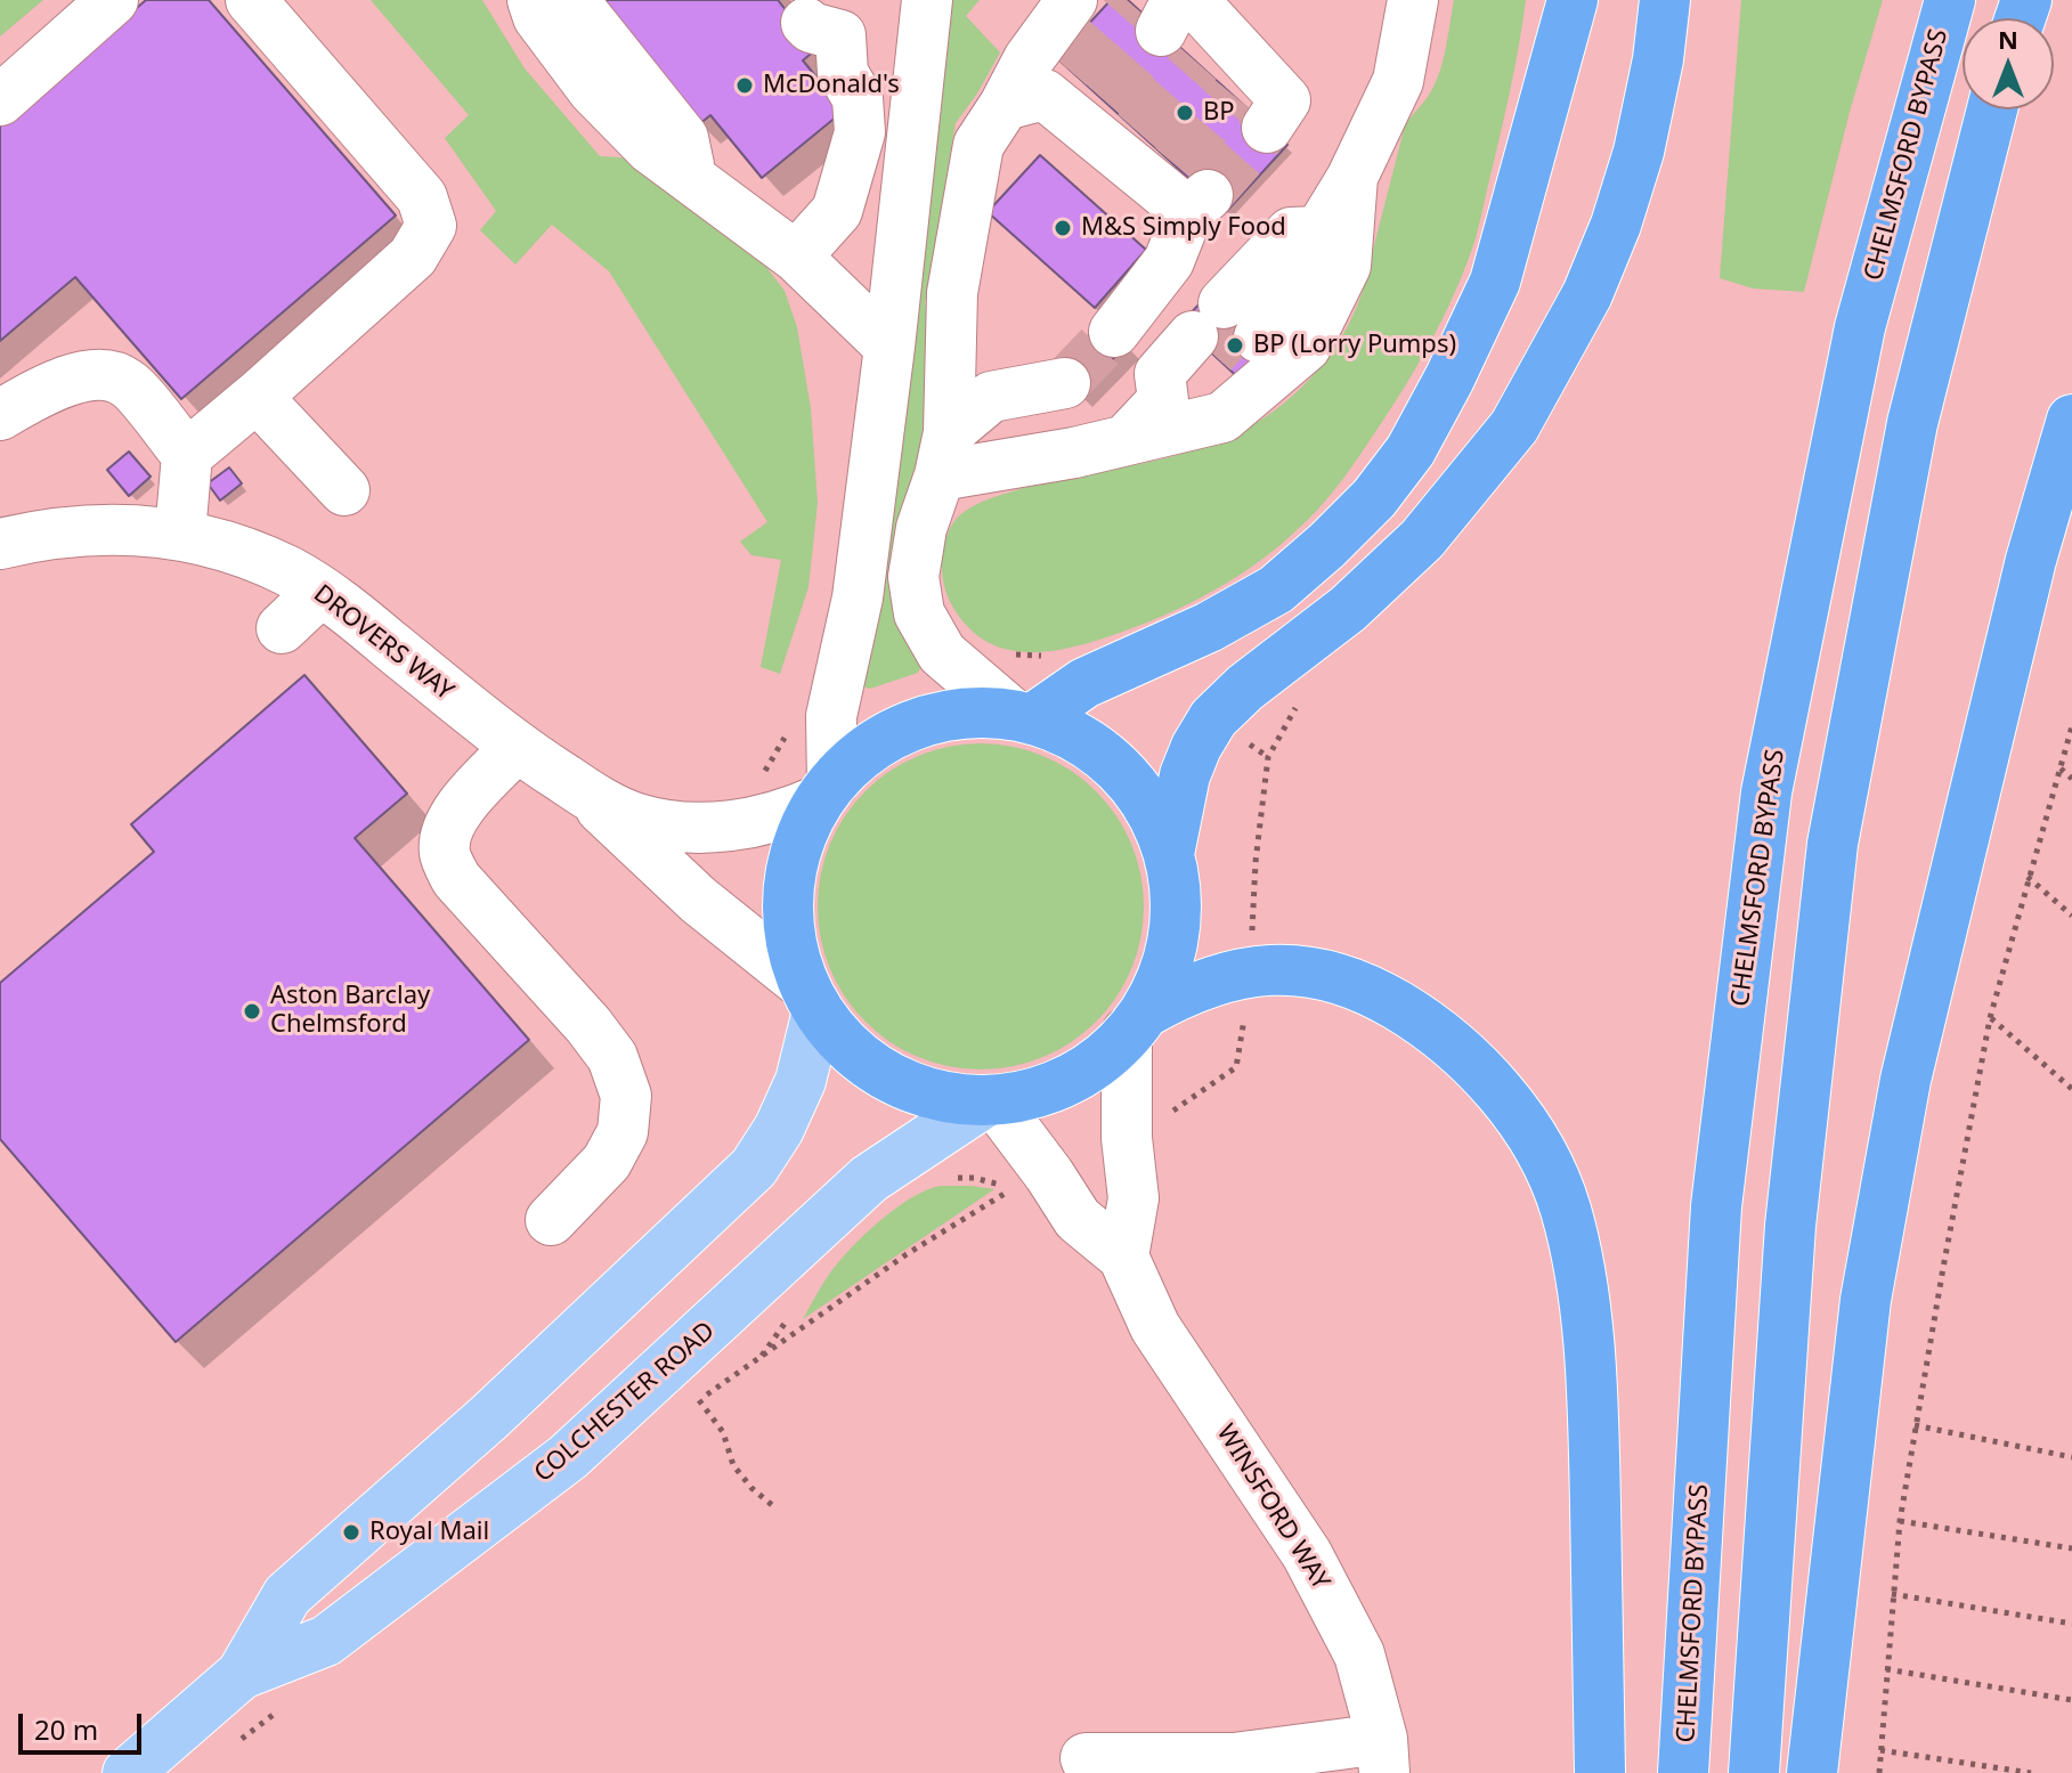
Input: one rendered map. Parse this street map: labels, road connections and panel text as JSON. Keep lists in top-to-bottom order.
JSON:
{
  "streets": {
    "highway": ["CHELMSFORD BYPASS"],
    "main road": ["COLCHESTER ROAD"],
    "street": ["DROVERS WAY", "WINSFORD WAY"]
  },
  "crossings": [
    ["DROVERS WAY", "COLCHESTER ROAD"],
    ["COLCHESTER ROAD", "WINSFORD WAY"]
  ],
  "places": [
    "McDonald's",
    "BP",
    "M&S Simply Food",
    "BP (Lorry Pumps)",
    "Aston Barclay Chelmsford",
    "Royal Mail"
  ],
  "scale_bar": "20 m",
  "north": "top"
}
